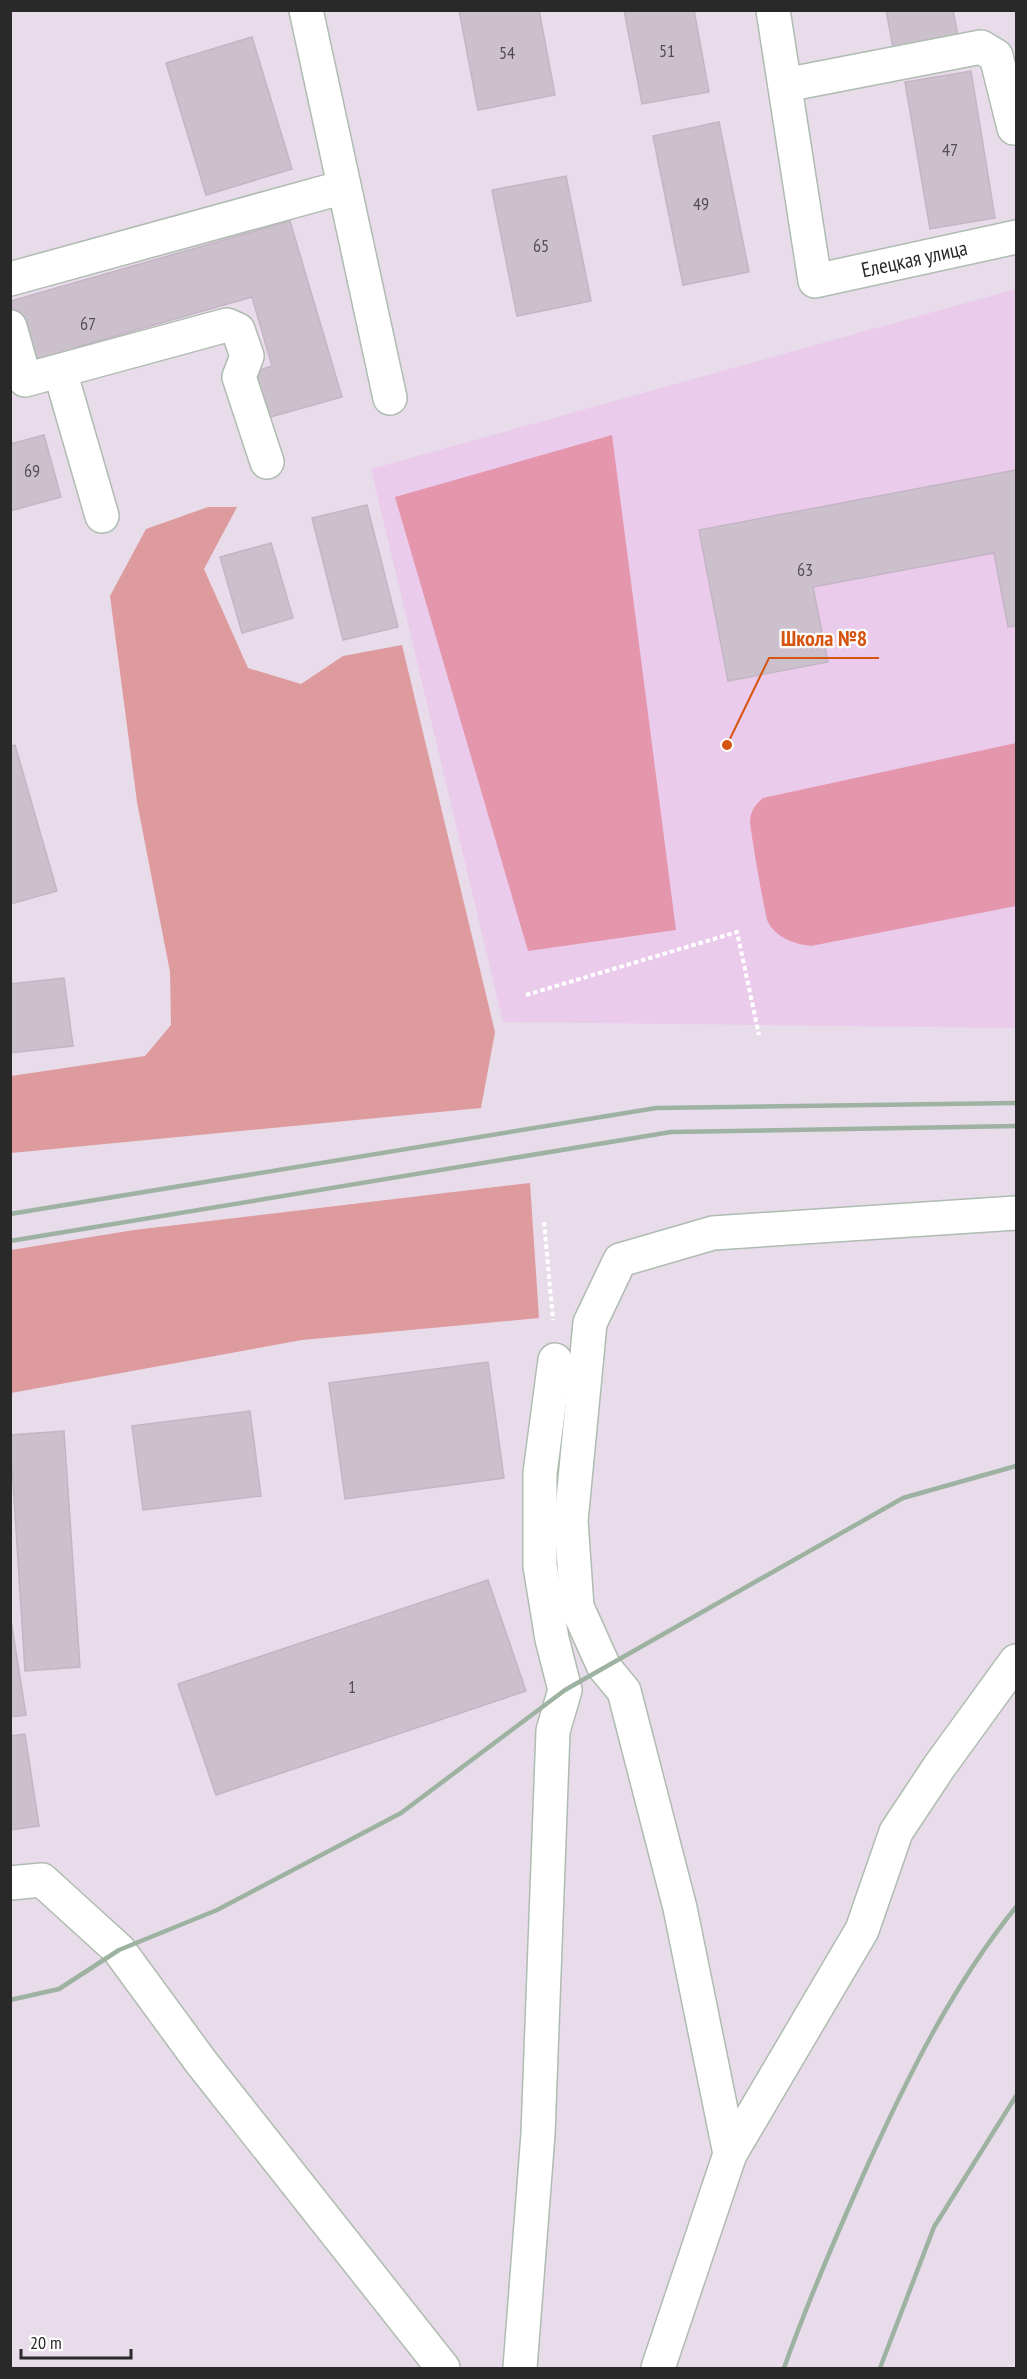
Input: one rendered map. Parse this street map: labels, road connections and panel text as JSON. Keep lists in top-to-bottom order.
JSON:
{
  "streets": {
    "street": ["Елецкая улица"]
  },
  "places": ["Школа №8"],
  "house_numbers": [
    "51",
    "54",
    "47",
    "49",
    "65",
    "67",
    "69",
    "63",
    "1"
  ],
  "scale_bar": "20 m"
}
